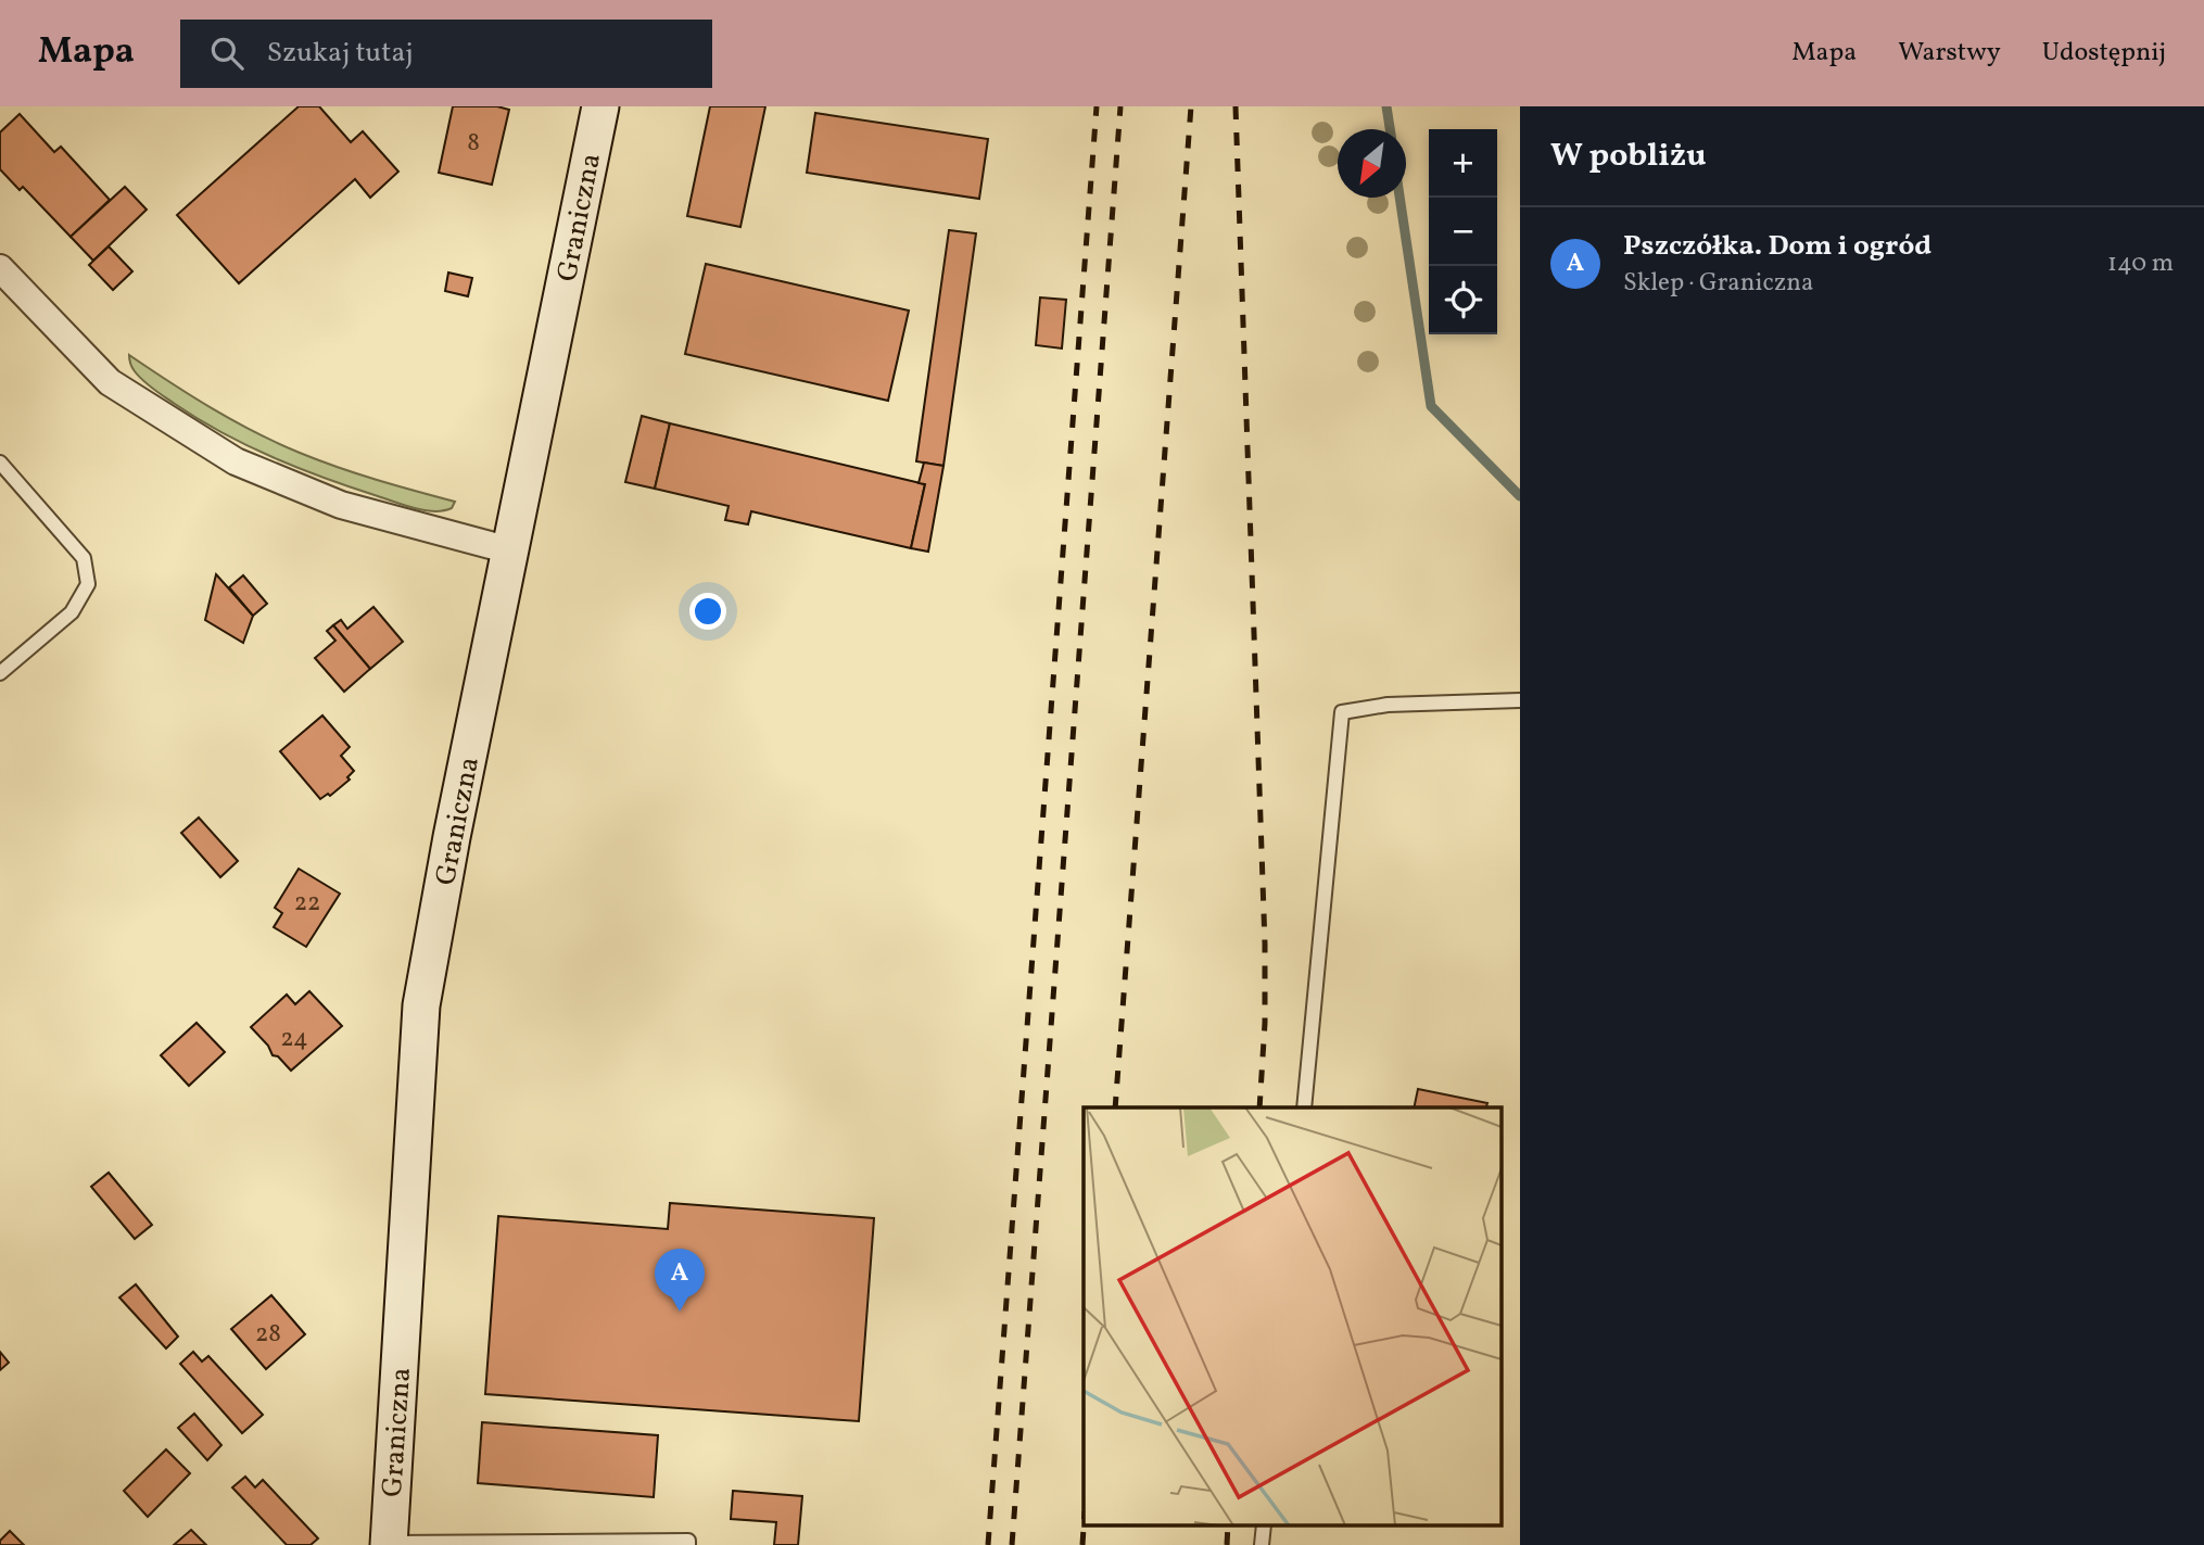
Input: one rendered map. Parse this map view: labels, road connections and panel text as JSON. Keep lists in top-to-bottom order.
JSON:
{
  "streets": {
    "street": ["Graniczna"]
  },
  "house_numbers": [
    "8",
    "22",
    "24",
    "28"
  ],
  "north": "bottom left",
  "page": {
    "header": "Mapa",
    "search": "Szukaj tutaj",
    "nav": ["Mapa", "Warstwy", "Udostępnij"],
    "heading": "W pobliżu",
    "map_buttons": ["+", "−"],
    "list": [
      {
        "mark": "A",
        "name": "Pszczółka. Dom i ogród",
        "note": "Sklep · Graniczna",
        "value": "140 m"
      }
    ],
    "pins": "A"
  }
}
